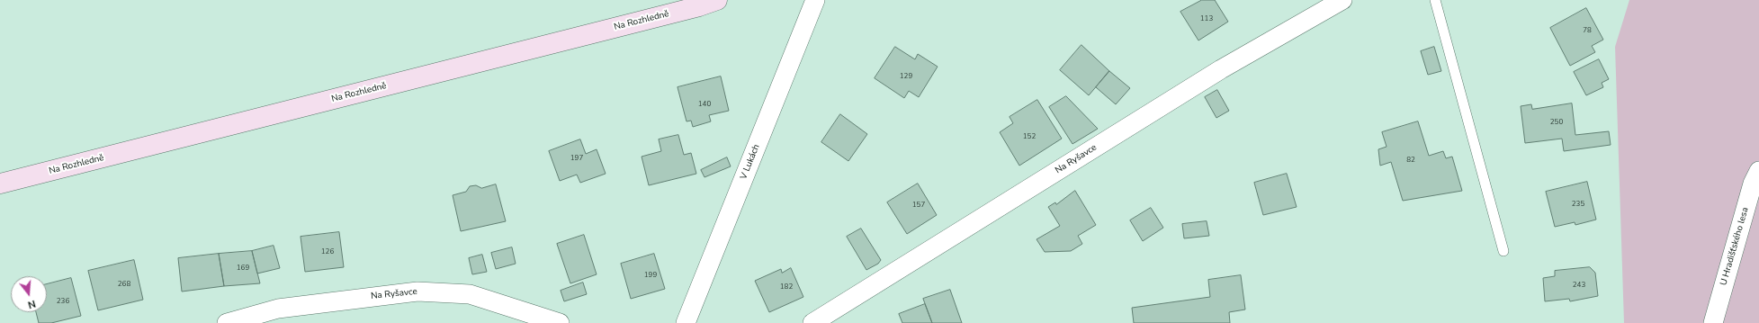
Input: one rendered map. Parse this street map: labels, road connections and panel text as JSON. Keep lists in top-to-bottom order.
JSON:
{
  "streets": {
    "street": [
      "Na Rozhledně",
      "Na Ryšavce",
      "V Lukách",
      "U Hradišťského lesa"
    ]
  },
  "house_numbers": [
    "113",
    "78",
    "129",
    "140",
    "250",
    "152",
    "197",
    "82",
    "235",
    "157",
    "126",
    "169",
    "199",
    "268",
    "243",
    "182",
    "236"
  ],
  "north": "bottom"
}
